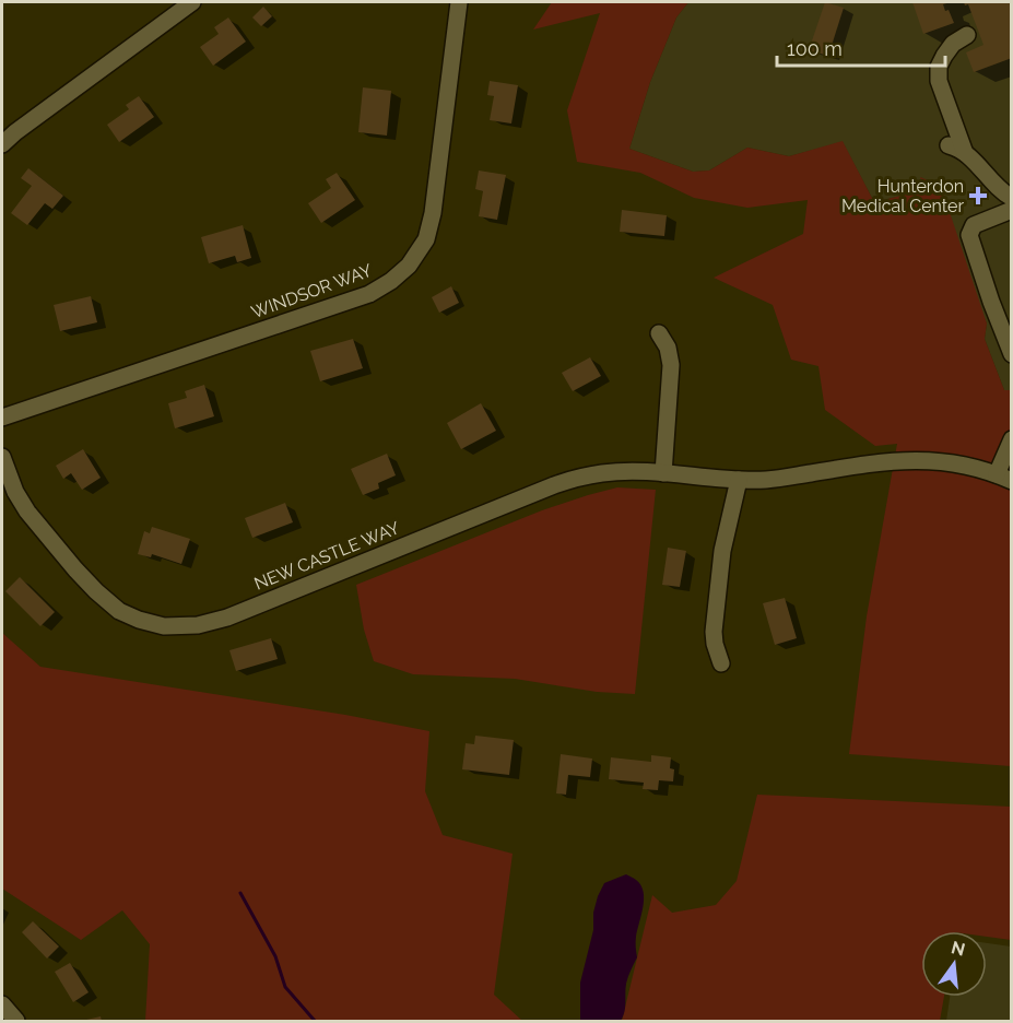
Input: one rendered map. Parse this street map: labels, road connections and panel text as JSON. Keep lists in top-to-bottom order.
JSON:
{
  "streets": {
    "street": ["WINDSOR WAY", "NEW CASTLE WAY"]
  },
  "places": {
    "health": ["Hunterdon Medical Center"]
  },
  "scale_bar": "100 m",
  "north": "top"
}
